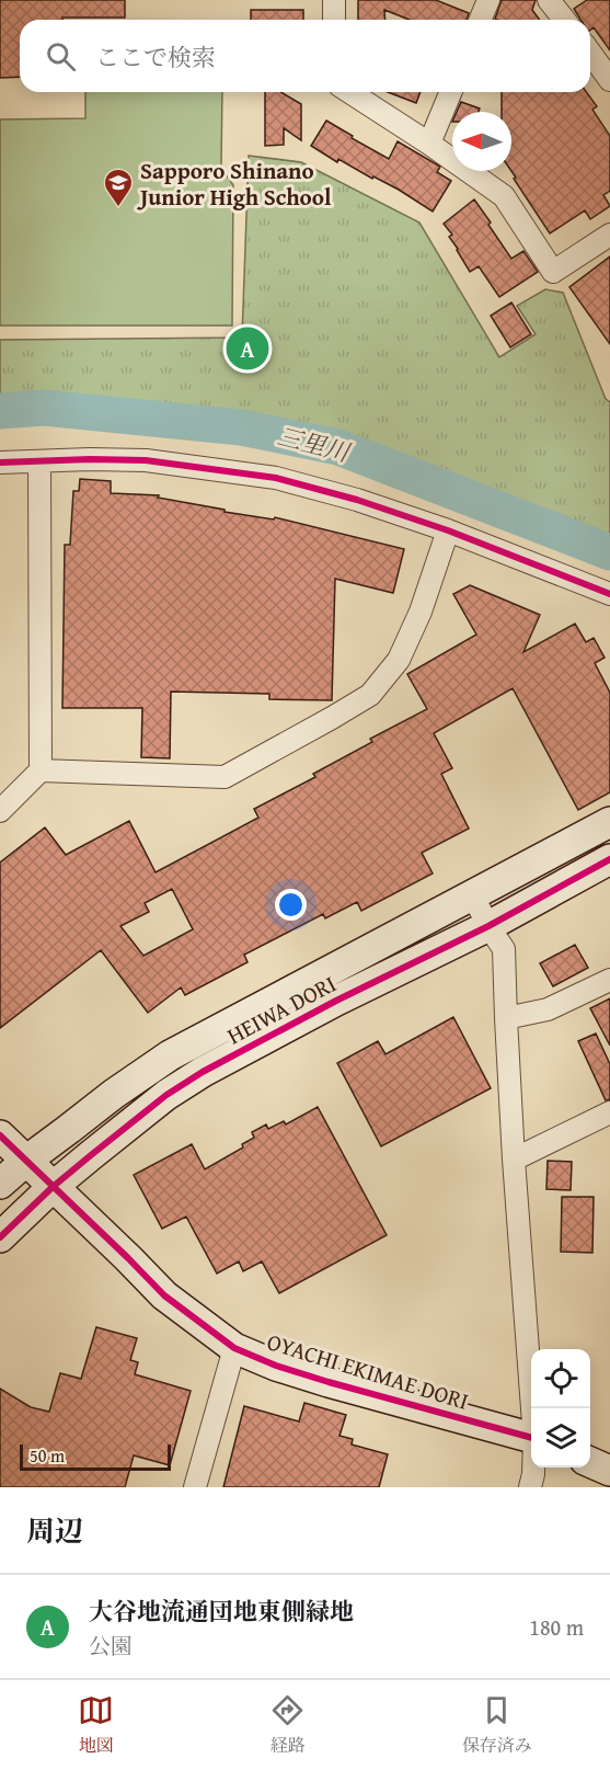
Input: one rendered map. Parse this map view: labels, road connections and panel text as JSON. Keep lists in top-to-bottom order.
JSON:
{
  "streets": {
    "street": ["HEIWA DORI", "OYACHI EKIMAE DORI"]
  },
  "crossings": [
    ["HEIWA DORI", "OYACHI EKIMAE DORI"]
  ],
  "water": ["三里川"],
  "places": {
    "school or university": ["Sapporo Shinano Junior High School"]
  },
  "scale_bar": "50 m",
  "north": "left",
  "page": {
    "search": "ここで検索",
    "pins": "A",
    "scale": "50 m",
    "heading": "周辺",
    "list": [
      {
        "mark": "A",
        "name": "大谷地流通団地東側緑地",
        "note": "公園",
        "value": "180 m"
      }
    ],
    "nav": ["地図", "経路", "保存済み"]
  }
}
